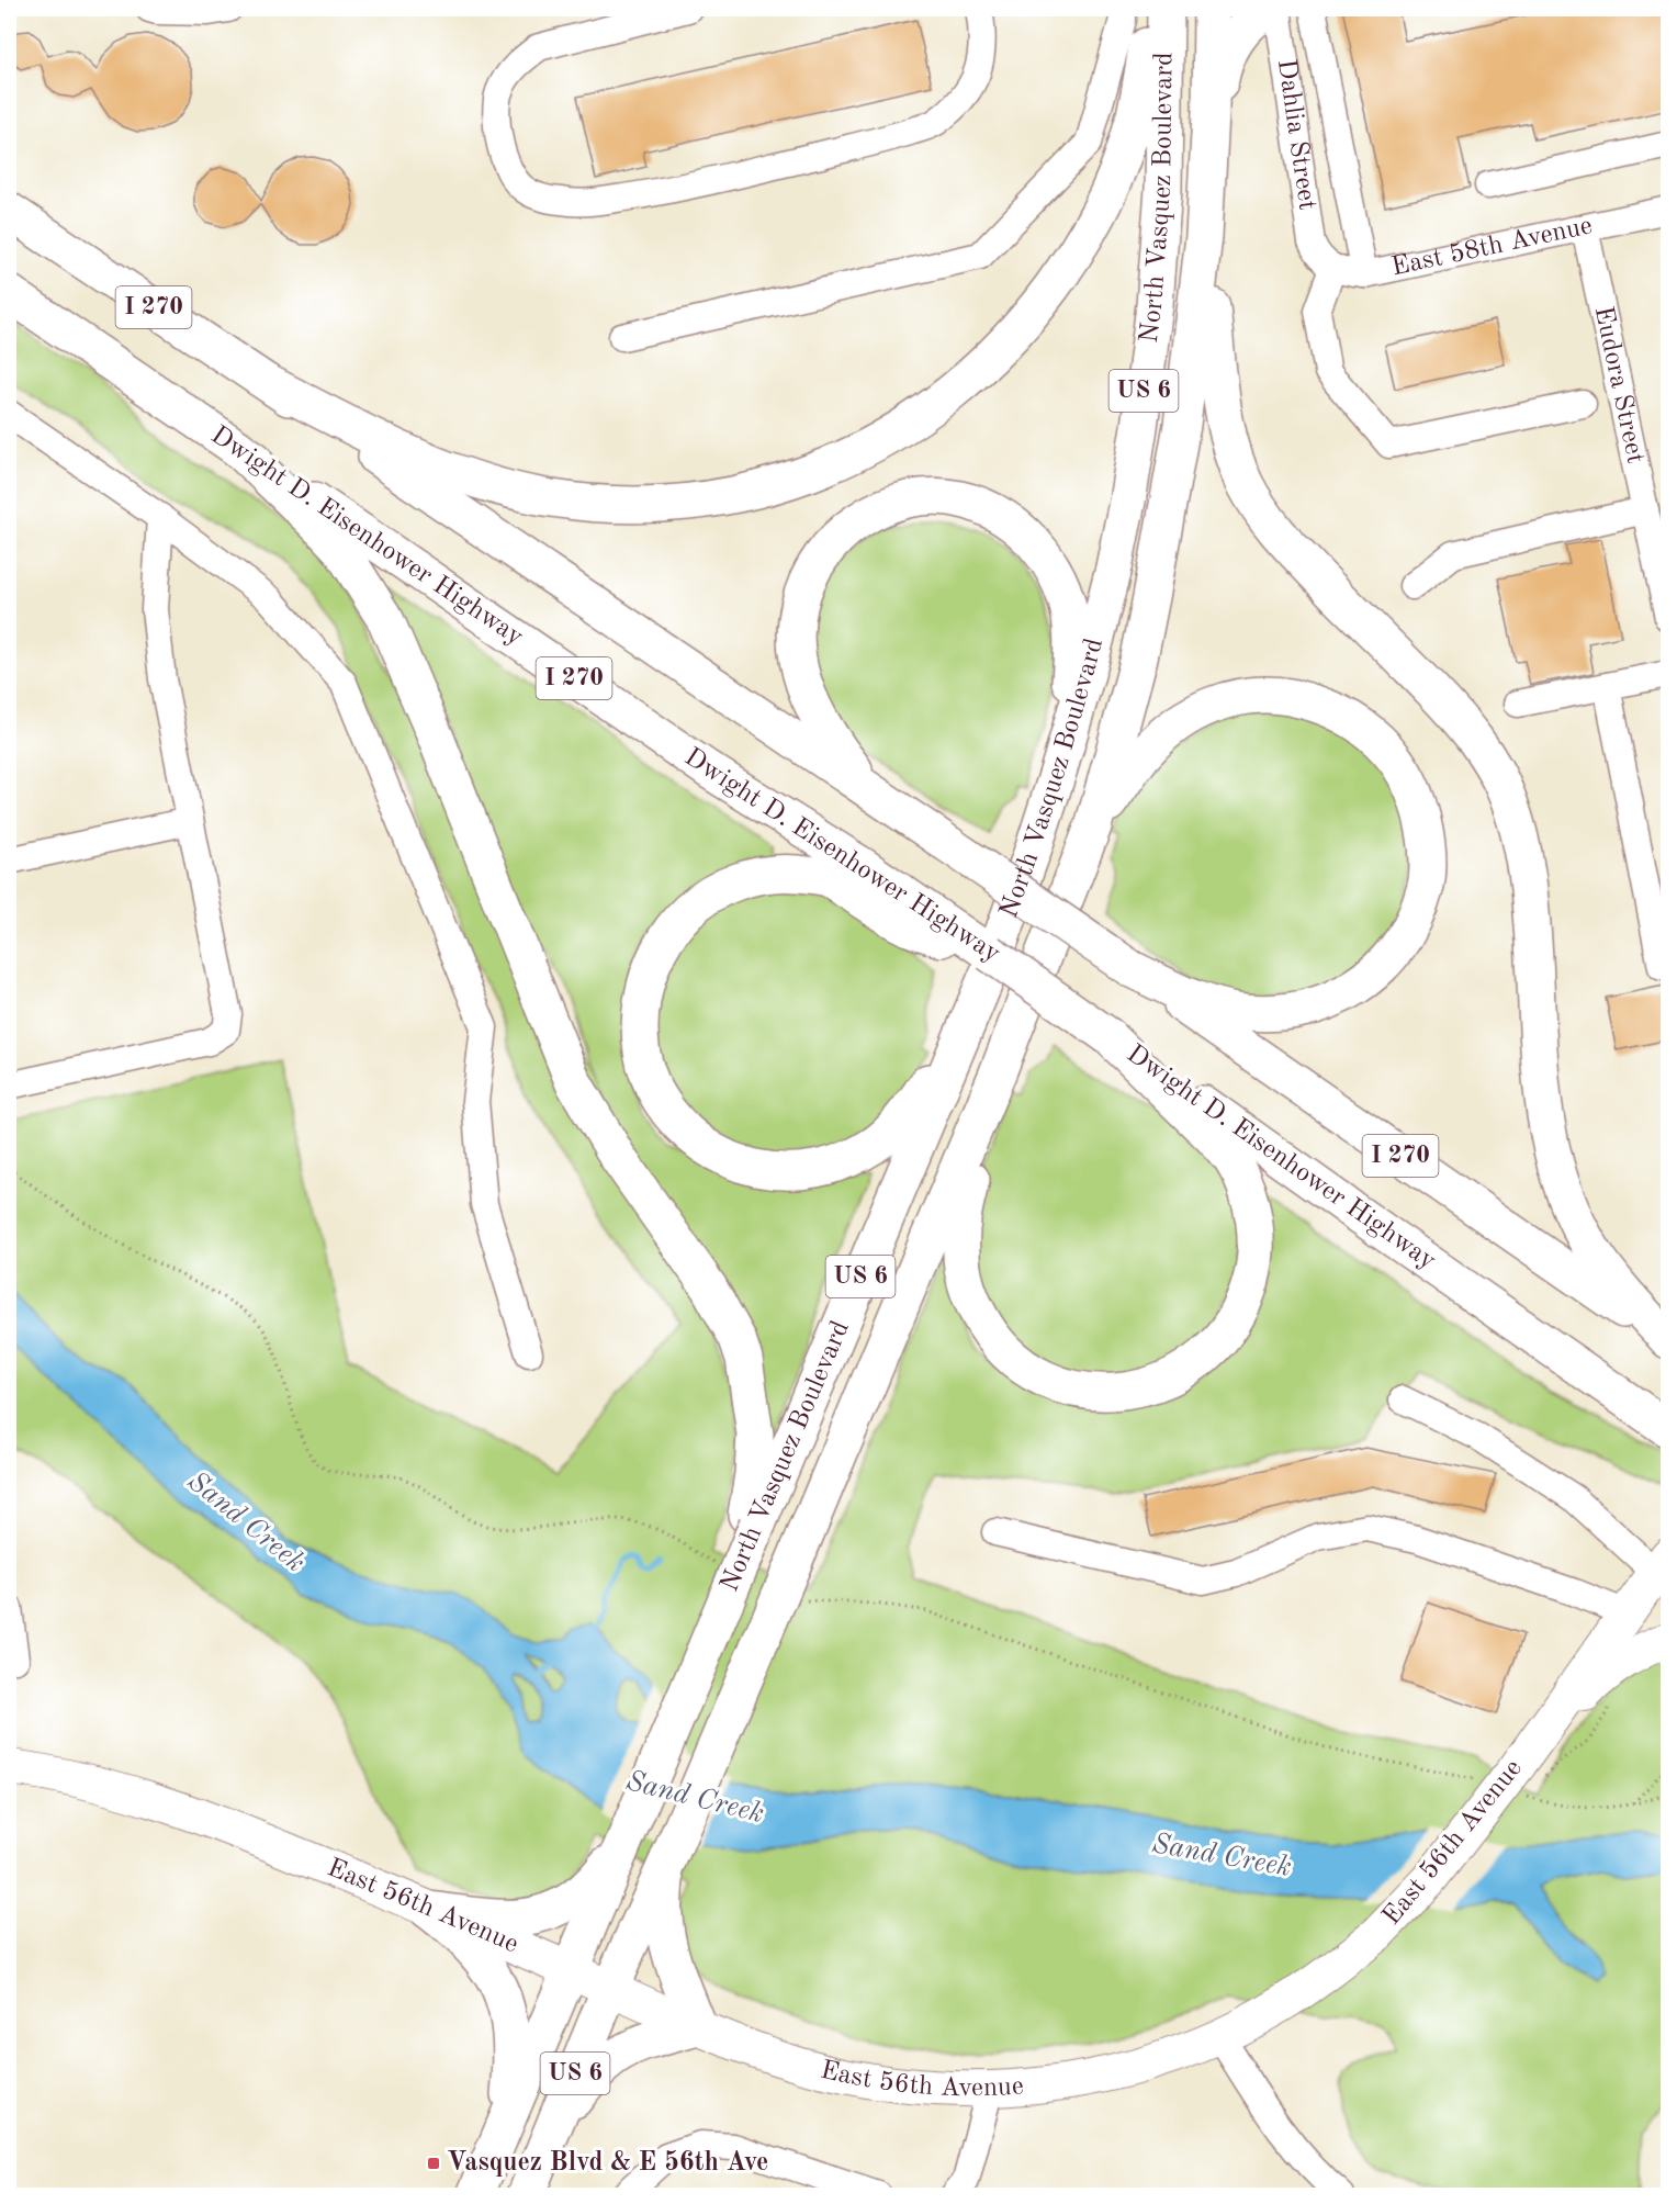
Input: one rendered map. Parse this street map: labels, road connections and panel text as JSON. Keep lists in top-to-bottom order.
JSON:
{
  "streets": {
    "highway": [
      "North Vasquez Boulevard",
      "I 270",
      "US 6",
      "Dwight D. Eisenhower Highway"
    ],
    "main road": ["East 56th Avenue"],
    "street": ["Dahlia Street", "East 58th Avenue", "Eudora Street"]
  },
  "crossings": [
    ["Dahlia Street", "East 58th Avenue"],
    ["North Vasquez Boulevard", "East 56th Avenue"],
    ["East 58th Avenue", "Eudora Street"]
  ],
  "water": ["Sand Creek"],
  "places": {
    "transit": ["Vasquez Blvd & E 56th Ave"]
  }
}
